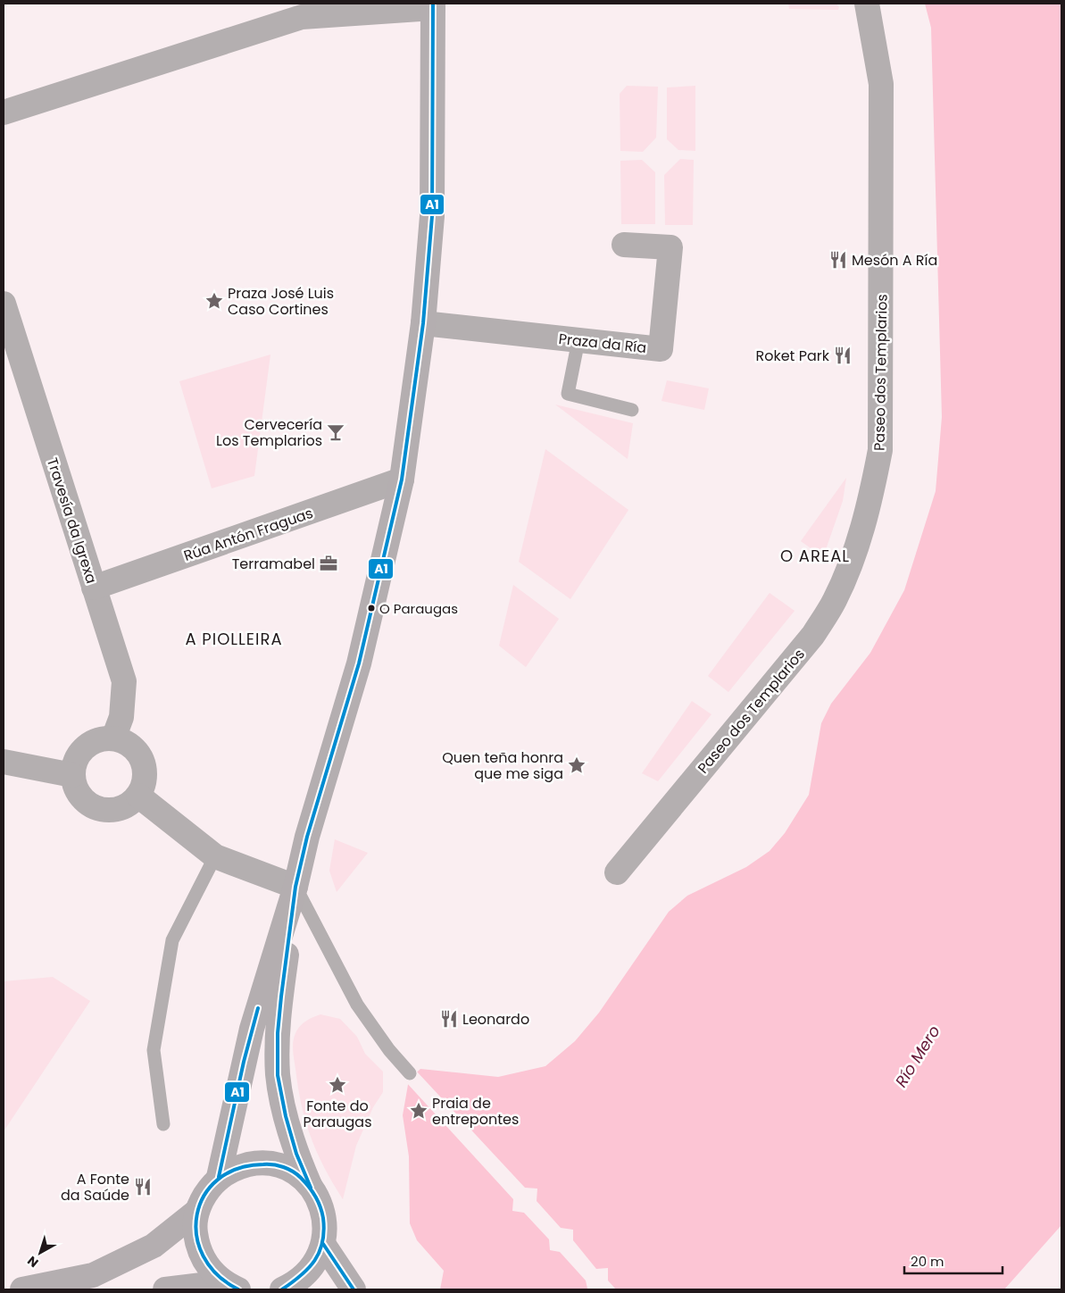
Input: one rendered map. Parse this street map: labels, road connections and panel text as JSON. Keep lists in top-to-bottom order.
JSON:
{
  "streets": {
    "street": [
      "Praza da Ría",
      "Paseo dos Templarios",
      "Travesía da Igrexa",
      "Rúa Antón Fraguas"
    ]
  },
  "crossings": [
    ["Travesía da Igrexa", "Rúa Antón Fraguas"]
  ],
  "districts": ["O AREAL", "A PIOLLEIRA"],
  "water": ["Río Mero"],
  "places": {
    "restaurant": [
      "Mesón A Ría",
      "Roket Park",
      "Leonardo",
      "A Fonte da Saúde"
    ],
    "place": [
      "Praza José Luis Caso Cortines",
      "Quen teña honra que me siga",
      "Fonte do Paraugas",
      "Praia de entrepontes"
    ],
    "bar": ["Cervecería Los Templarios"],
    "office": ["Terramabel"],
    "other": ["O Paraugas"]
  },
  "lines": ["transit line A1"],
  "scale_bar": "20 m",
  "north": "bottom left"
}
